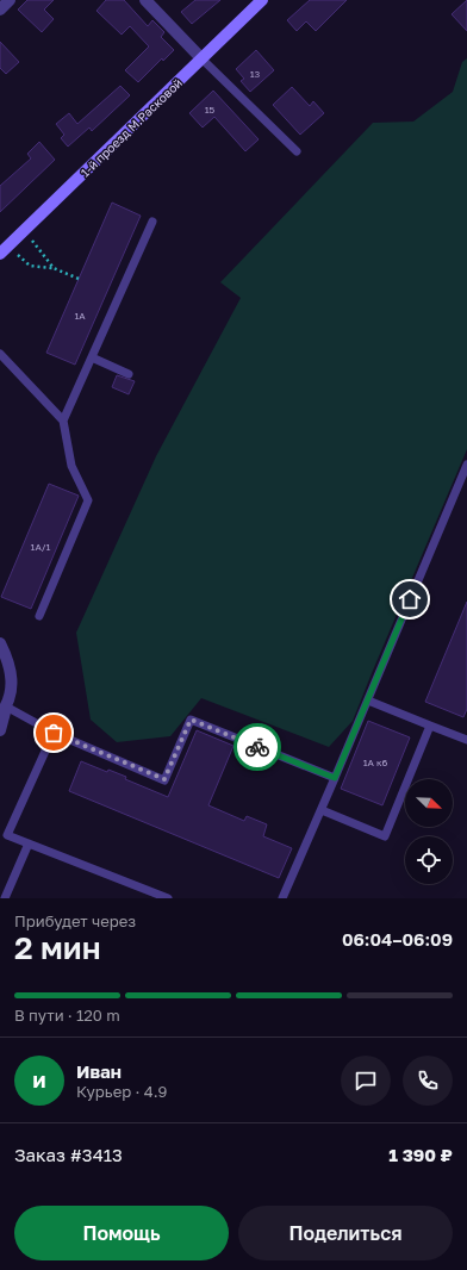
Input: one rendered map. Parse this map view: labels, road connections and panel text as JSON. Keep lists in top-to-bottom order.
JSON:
{
  "streets": {
    "street": ["1-й проезд М.Расковой"]
  },
  "house_numbers": [
    "13",
    "15",
    "1А",
    "1А/1",
    "1А к6"
  ],
  "north": "bottom right",
  "page": {
    "heading": ["2 мин", "Прибудет через", "06:04–06:09"],
    "panel": [
      "Иван",
      "Курьер · 4.9",
      "Заказ #3413",
      "1 390 ₽"
    ],
    "bar": "В пути · 120 m",
    "round": "И",
    "buttons": ["Помощь", "Поделиться"]
  }
}
